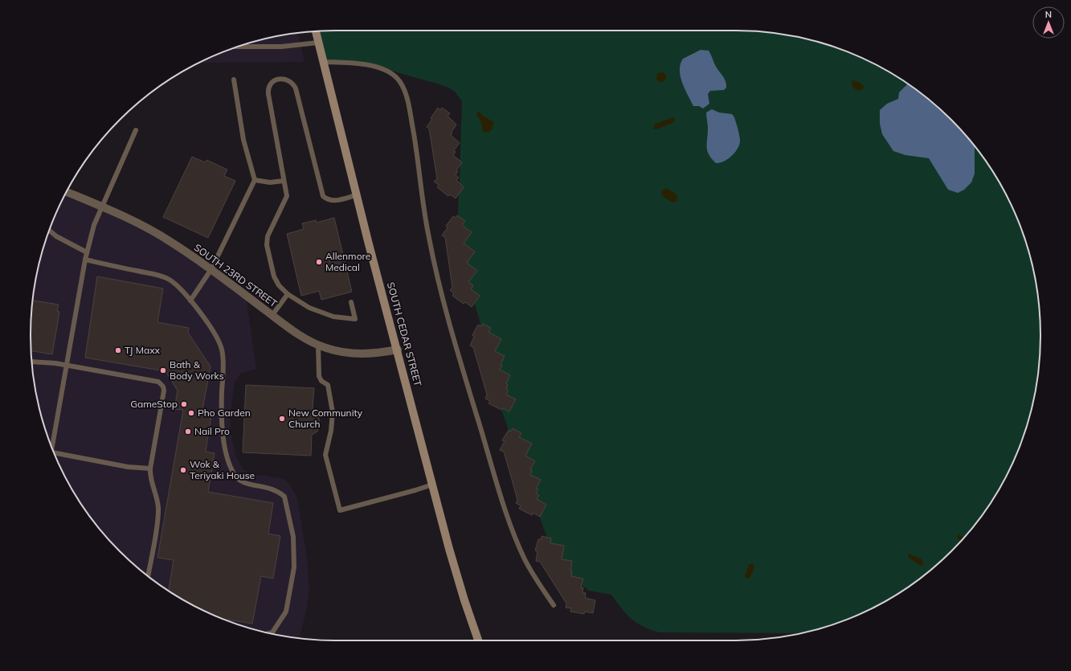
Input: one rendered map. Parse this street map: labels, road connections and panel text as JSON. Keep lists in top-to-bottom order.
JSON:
{
  "streets": {
    "main road": ["SOUTH CEDAR STREET"],
    "street": ["SOUTH 23RD STREET"]
  },
  "crossings": [
    ["SOUTH 23RD STREET", "SOUTH CEDAR STREET"]
  ],
  "places": [
    "Allenmore Medical",
    "TJ Maxx",
    "Bath & Body Works",
    "GameStop",
    "Pho Garden",
    "New Community Church",
    "Nail Pro",
    "Wok & Teriyaki House"
  ],
  "north": "top"
}
